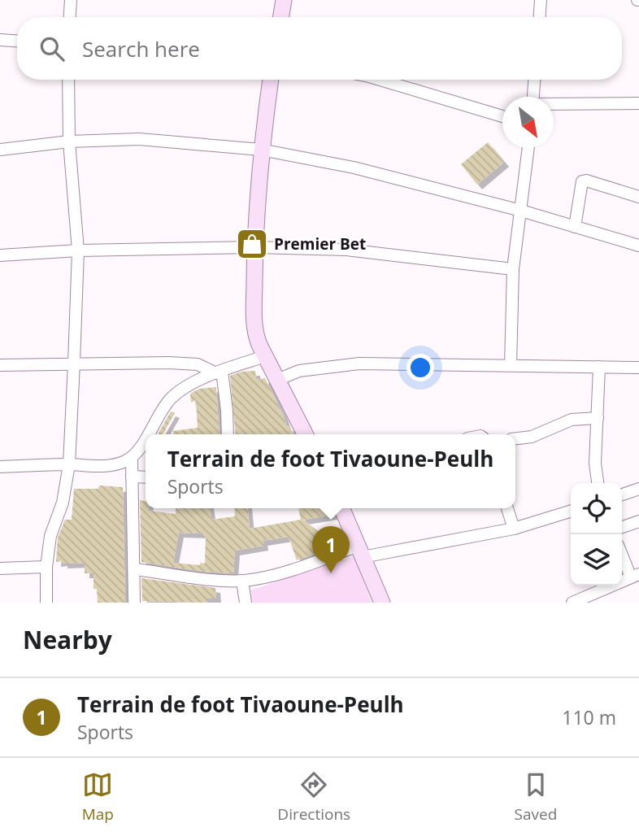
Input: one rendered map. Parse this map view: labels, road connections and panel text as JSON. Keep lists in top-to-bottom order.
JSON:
{
  "places": {
    "shop": ["Premier Bet"]
  },
  "north": "bottom right",
  "page": {
    "search": "Search here",
    "popup": ["Terrain de foot Tivaoune-Peulh", "Sports"],
    "pins": "1",
    "heading": "Nearby",
    "list": [
      {
        "mark": "1",
        "name": "Terrain de foot Tivaoune-Peulh",
        "note": "Sports",
        "value": "110 m"
      }
    ],
    "nav": ["Map", "Directions", "Saved"]
  }
}
